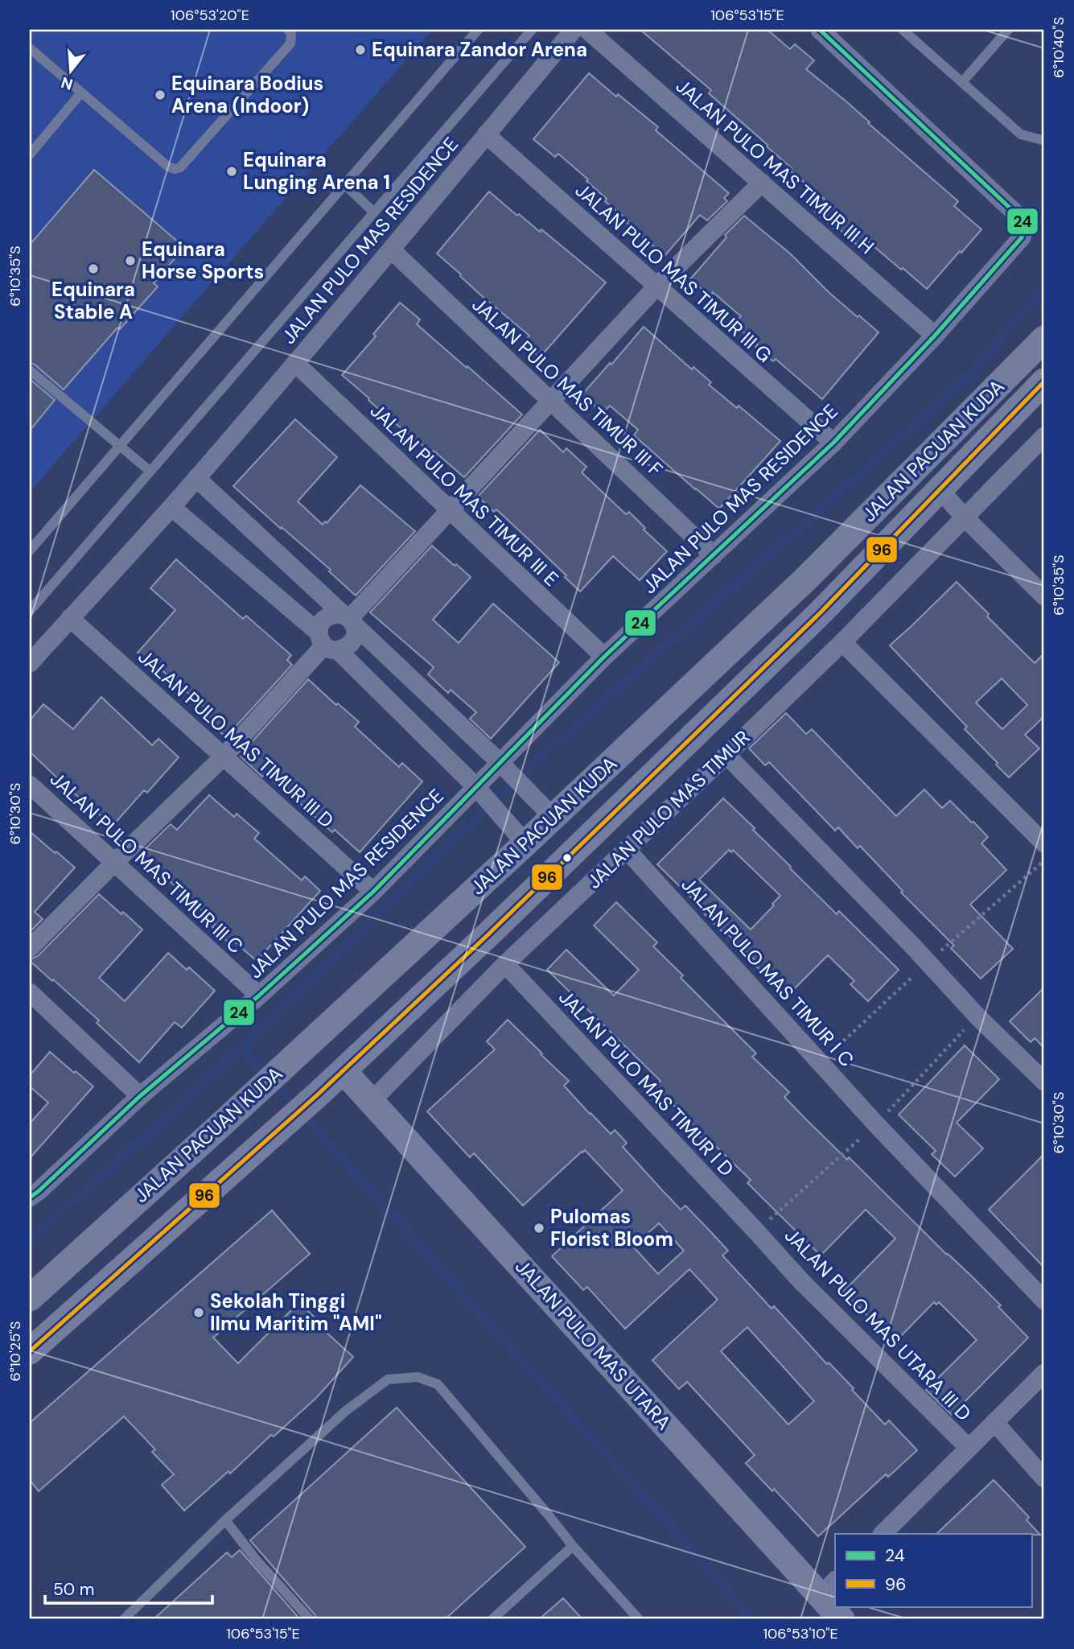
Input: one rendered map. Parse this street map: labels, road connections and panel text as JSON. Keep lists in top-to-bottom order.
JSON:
{
  "streets": {
    "street": [
      "JALAN PULO MAS TIMUR III H",
      "JALAN PULO MAS RESIDENCE",
      "JALAN PULO MAS TIMUR III G",
      "JALAN PULO MAS TIMUR III F",
      "JALAN PACUAN KUDA",
      "JALAN PULO MAS TIMUR III E",
      "JALAN PULO MAS TIMUR III D",
      "JALAN PULO MAS TIMUR",
      "JALAN PULO MAS TIMUR III C",
      "JALAN PULO MAS TIMUR I C",
      "JALAN PULO MAS TIMUR I D",
      "JALAN PULO MAS UTARA III D",
      "JALAN PULO MAS UTARA"
    ]
  },
  "crossings": [
    ["JALAN PULO MAS TIMUR III H", "JALAN PULO MAS RESIDENCE"],
    ["JALAN PULO MAS RESIDENCE", "JALAN PULO MAS TIMUR III G"],
    ["JALAN PULO MAS RESIDENCE", "JALAN PULO MAS TIMUR III F"],
    ["JALAN PULO MAS RESIDENCE", "JALAN PACUAN KUDA"],
    ["JALAN PULO MAS RESIDENCE", "JALAN PULO MAS TIMUR III E"],
    ["JALAN PULO MAS RESIDENCE", "JALAN PULO MAS TIMUR III D"],
    ["JALAN PULO MAS RESIDENCE", "JALAN PULO MAS TIMUR III C"],
    ["JALAN PULO MAS TIMUR", "JALAN PULO MAS TIMUR I C"],
    ["JALAN PULO MAS TIMUR", "JALAN PULO MAS TIMUR I D"],
    ["JALAN PULO MAS TIMUR", "JALAN PULO MAS UTARA"],
    ["JALAN PULO MAS TIMUR I D", "JALAN PULO MAS UTARA III D"]
  ],
  "places": [
    "Equinara Zandor Arena",
    "Equinara Bodius Arena (Indoor)",
    "Equinara Lunging Arena 1",
    "Equinara Horse Sports",
    "Equinara Stable A",
    "Pulomas Florist Bloom",
    "Sekolah Tinggi Ilmu Maritim \"AMI\""
  ],
  "lines": ["transit line 24", "transit line 96"],
  "legend": ["24", "96"],
  "scale_bar": "50 m",
  "north": "bottom",
  "coordinates": [
    "106°53'20\"E",
    "106°53'15\"E",
    "6°10'40\"S",
    "6°10'35\"S",
    "6°10'30\"S",
    "6°10'25\"S",
    "106°53'10\"E"
  ]
}
